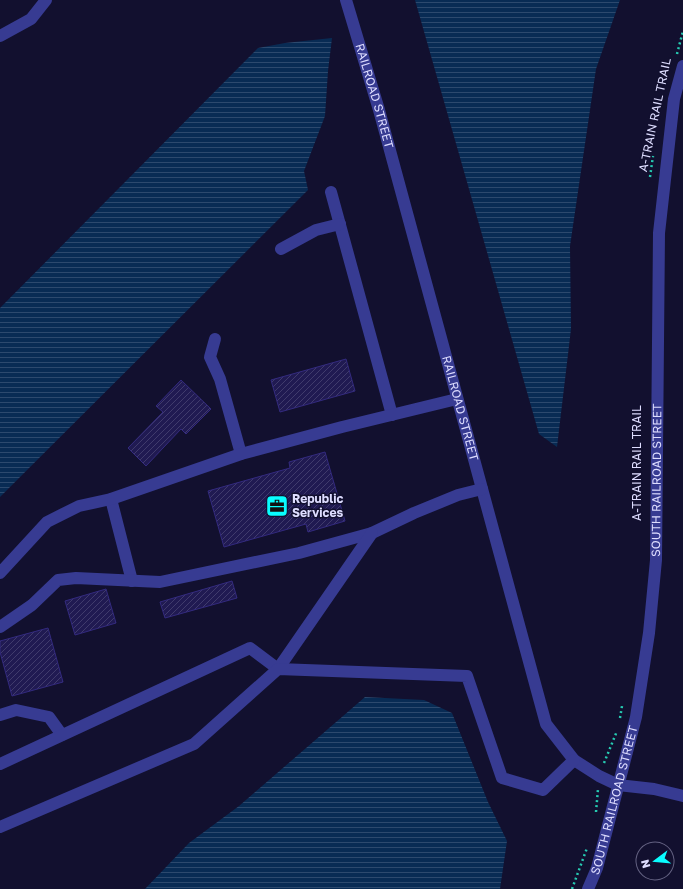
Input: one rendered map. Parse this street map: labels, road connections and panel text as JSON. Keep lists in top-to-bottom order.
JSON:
{
  "streets": {
    "street": ["RAILROAD STREET", "SOUTH RAILROAD STREET"],
    "path": ["A-TRAIN RAIL TRAIL"]
  },
  "crossings": [
    ["RAILROAD STREET", "SOUTH RAILROAD STREET"],
    ["A-TRAIN RAIL TRAIL", "SOUTH RAILROAD STREET"]
  ],
  "places": {
    "office": ["Republic Services"]
  },
  "north": "left"
}
